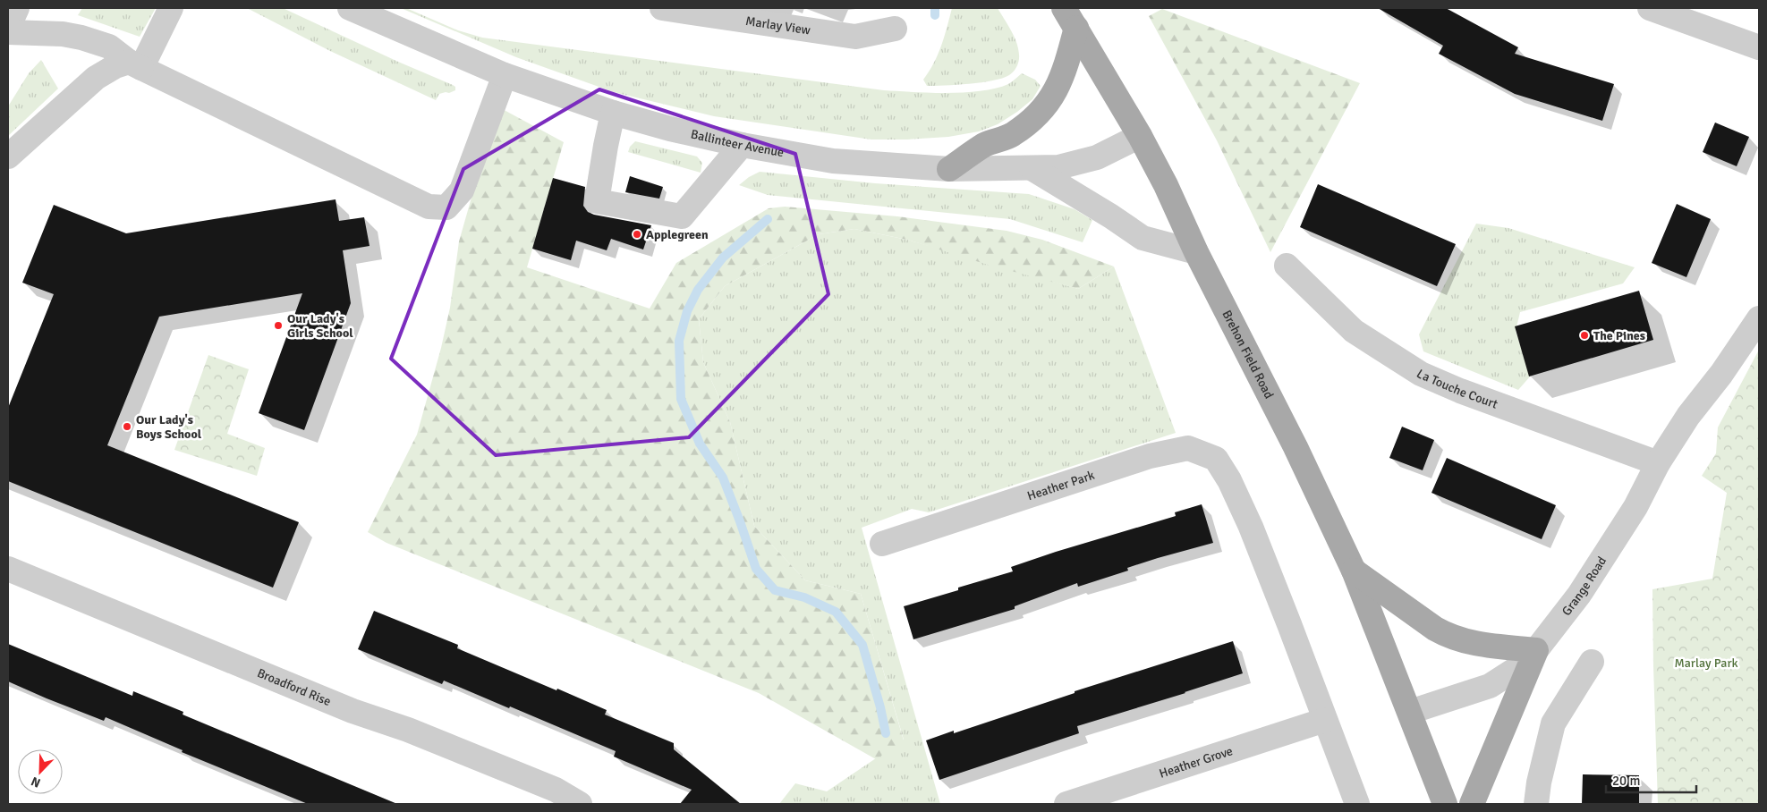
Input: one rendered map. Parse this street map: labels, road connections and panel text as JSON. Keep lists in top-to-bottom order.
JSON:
{
  "streets": {
    "main road": ["Brehon Field Road"],
    "street": [
      "Marlay View",
      "Ballinteer Avenue",
      "La Touche Court",
      "Heather Park",
      "Grange Road",
      "Broadford Rise",
      "Heather Grove"
    ]
  },
  "crossings": [
    ["Ballinteer Avenue", "Brehon Field Road"],
    ["Brehon Field Road", "Grange Road"],
    ["La Touche Court", "Grange Road"],
    ["Heather Park", "Heather Grove"]
  ],
  "parks": ["Marlay Park"],
  "places": [
    "Applegreen",
    "Our Lady's Girls School",
    "The Pines",
    "Our Lady's Boys School"
  ],
  "scale_bar": "20 m",
  "north": "bottom left"
}
